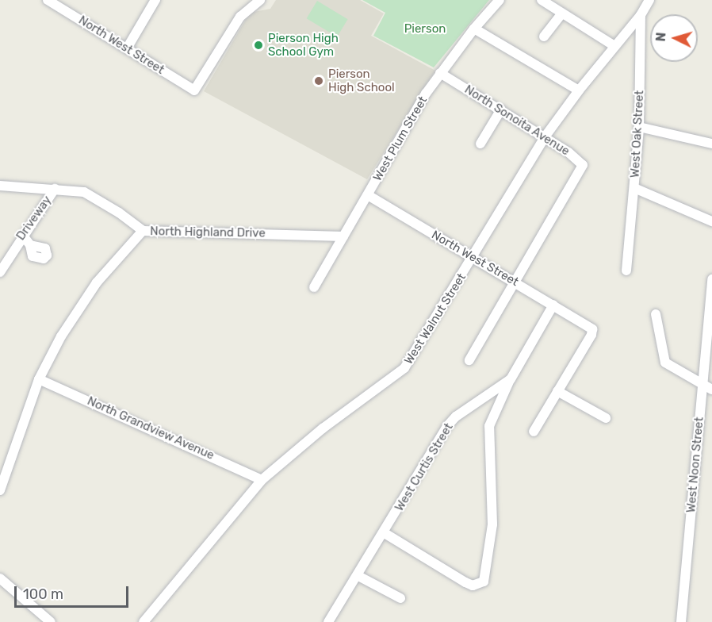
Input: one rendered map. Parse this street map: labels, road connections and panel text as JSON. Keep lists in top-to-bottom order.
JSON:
{
  "streets": {
    "street": [
      "North West Street",
      "North Sonoita Avenue",
      "West Oak Street",
      "West Plum Street",
      "Driveway",
      "North Highland Drive",
      "West Walnut Street",
      "North Grandview Avenue",
      "West Noon Street",
      "West Curtis Street"
    ]
  },
  "crossings": [
    ["North West Street", "North Sonoita Avenue"],
    ["North West Street", "West Plum Street"],
    ["North West Street", "West Walnut Street"],
    ["North West Street", "West Curtis Street"],
    ["North Sonoita Avenue", "West Plum Street"],
    ["North Sonoita Avenue", "West Walnut Street"],
    ["West Oak Street", "West Walnut Street"],
    ["West Plum Street", "North Highland Drive"],
    ["Driveway", "North Highland Drive"],
    ["West Walnut Street", "North Grandview Avenue"]
  ],
  "parks": ["Pierson"],
  "places": ["Pierson High School Gym", "Pierson High School"],
  "scale_bar": "100 m",
  "north": "left"
}
